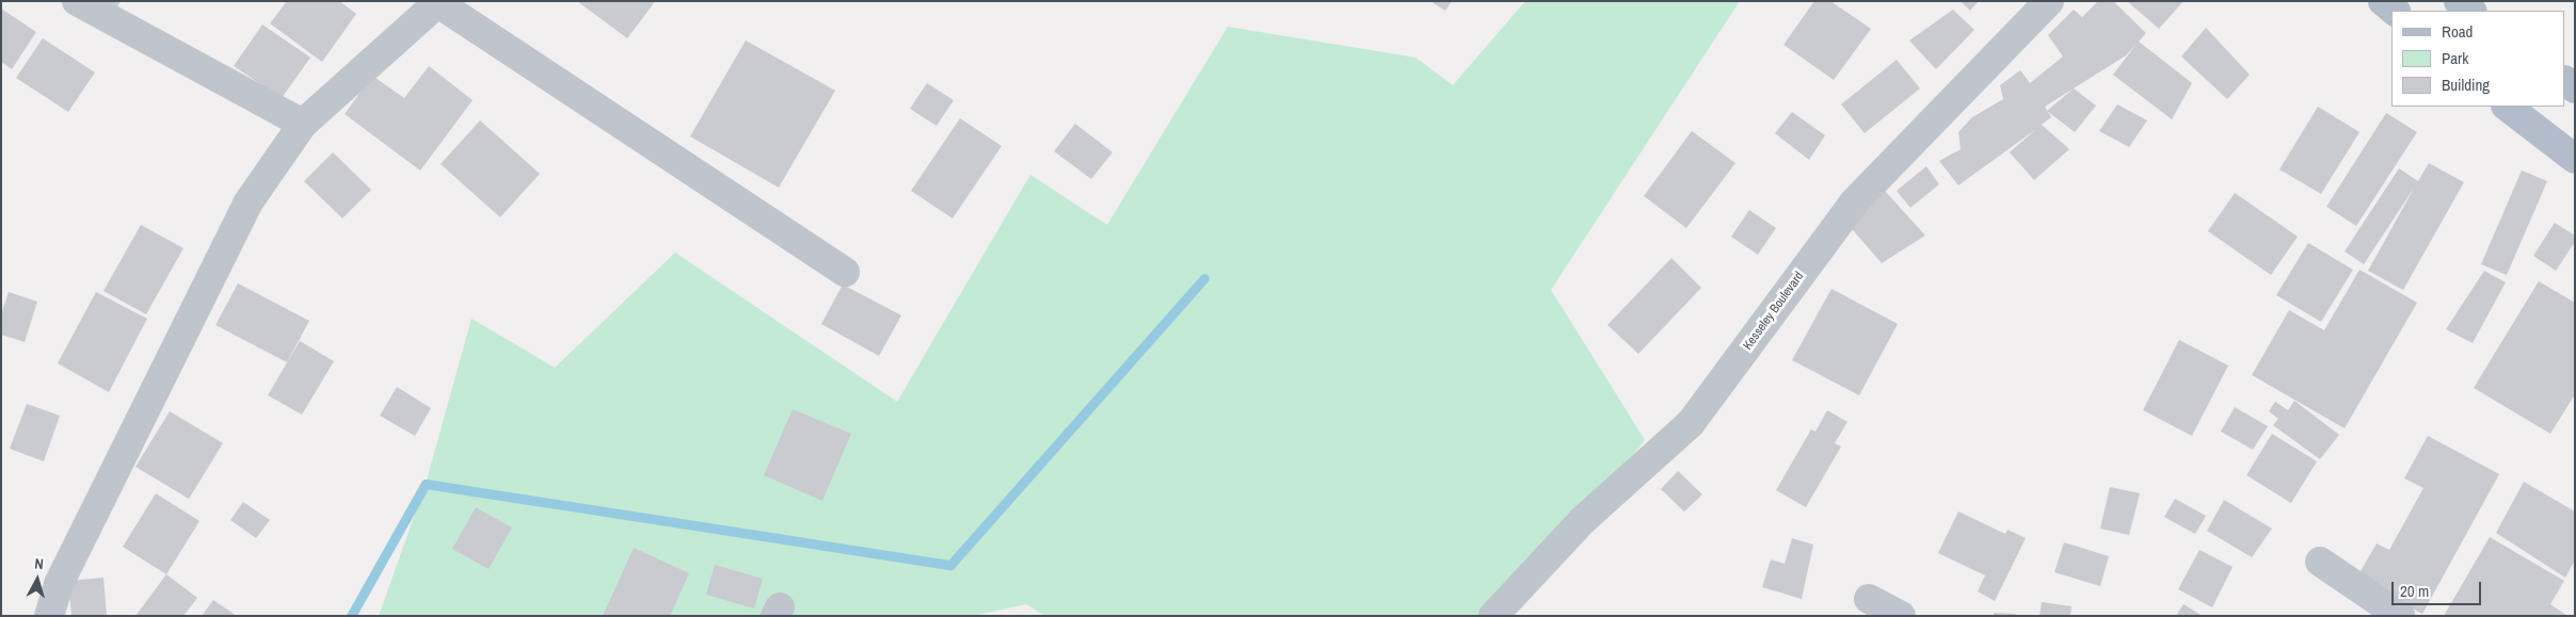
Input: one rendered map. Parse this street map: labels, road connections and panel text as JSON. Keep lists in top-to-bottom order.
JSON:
{
  "streets": {
    "street": ["Kesseley Boulevard"]
  },
  "legend": ["Road", "Park", "Building"],
  "scale_bar": "20 m",
  "north": "top"
}
